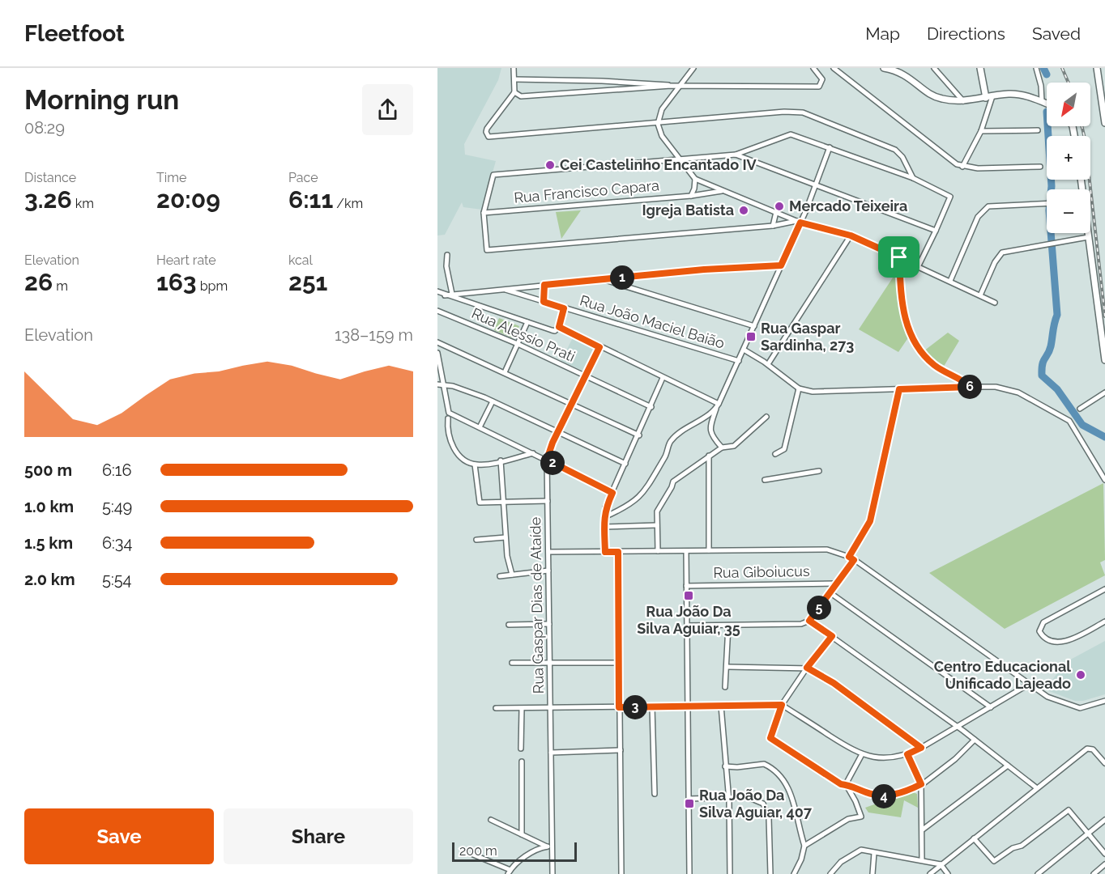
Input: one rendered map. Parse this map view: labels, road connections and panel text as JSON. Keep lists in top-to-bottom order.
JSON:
{
  "streets": {
    "street": [
      "Rua Francisco Capara",
      "Rua João Maciel Baião",
      "Rua Alessio Prati",
      "Rua Giboiucus",
      "Rua Gaspar Dias de Ataíde"
    ]
  },
  "crossings": [
    ["Rua Alessio Prati", "Rua Gaspar Dias de Ataíde"]
  ],
  "places": {
    "other": [
      "Cei Castelinho Encantado IV",
      "Mercado Teixeira",
      "Igreja Batista",
      "Centro Educacional Unificado Lajeado"
    ],
    "transit": ["Rua Gaspar Sardinha, 273", "Rua João Da Silva Aguiar, 35", "Rua João Da Silva Aguiar, 407"]
  },
  "scale_bar": "200 m",
  "north": "bottom left",
  "page": {
    "header": "Fleetfoot",
    "nav": ["Map", "Directions", "Saved"],
    "heading": ["Morning run", "08:29"],
    "map_buttons": ["+", "−"],
    "stats": [
      ["Distance", "3.26 km"],
      ["Time", "20:09"],
      ["Pace", "6:11 /km"],
      ["Elevation", "26 m"],
      ["Heart rate", "163 bpm"],
      ["kcal", "251"]
    ],
    "pins": [
      "1",
      "6",
      "2",
      "5",
      "3",
      "4"
    ],
    "chart": ["Elevation", "138–159 m"],
    "list": [
      {
        "name": "500 m",
        "note": "6:16"
      },
      {
        "name": "1.0 km",
        "note": "5:49"
      },
      {
        "name": "1.5 km",
        "note": "6:34"
      },
      {
        "name": "2.0 km",
        "note": "5:54"
      }
    ],
    "buttons": ["Save", "Share"],
    "scale": "200 m"
  }
}
